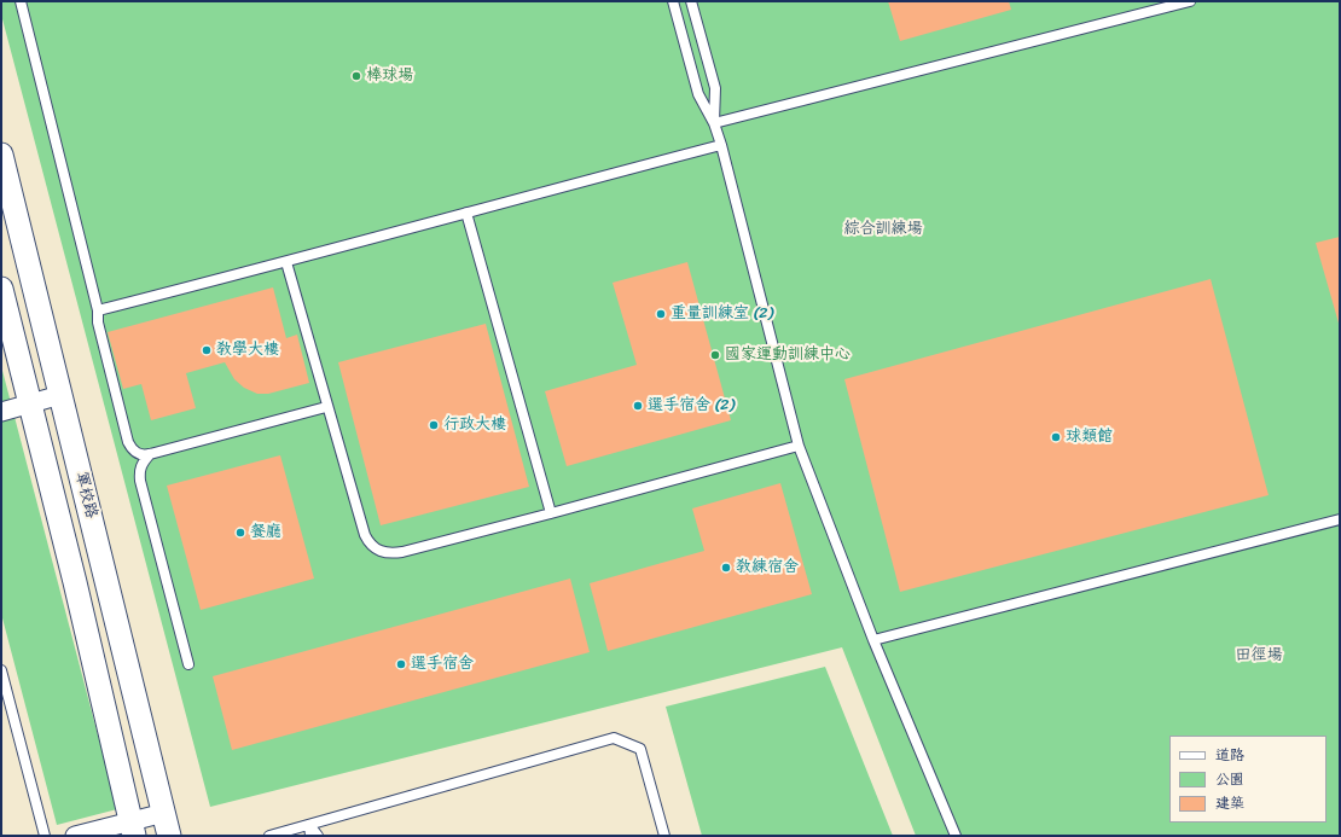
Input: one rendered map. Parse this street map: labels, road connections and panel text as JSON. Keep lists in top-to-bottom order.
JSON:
{
  "streets": {
    "street": ["軍校路"]
  },
  "parks": ["綜合訓練場", "田徑場"],
  "places": [
    "棒球場",
    "重量訓練室 (2)",
    "教學大樓",
    "國家運動訓練中心",
    "選手宿舍 (2)",
    "行政大樓",
    "球類館",
    "餐廳",
    "教練宿舍",
    "選手宿舍"
  ],
  "legend": ["道路", "公園", "建築"]
}
